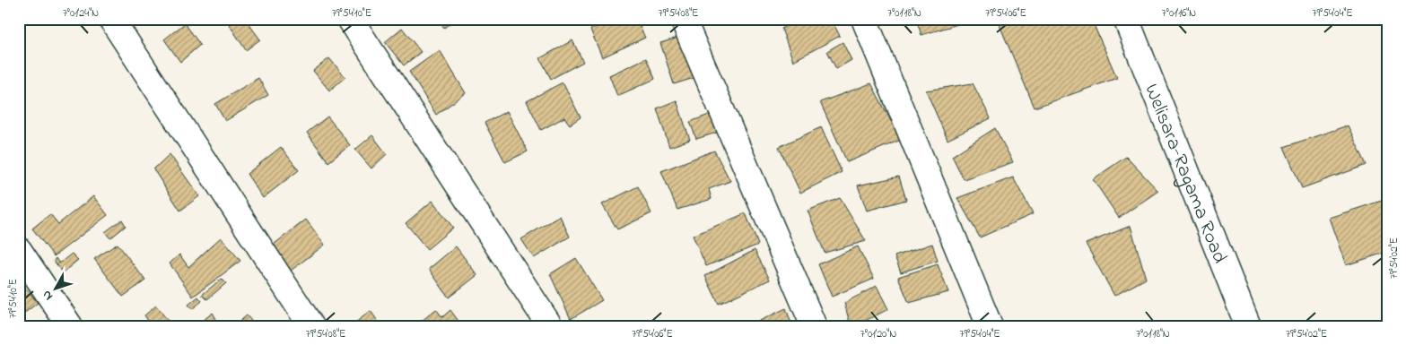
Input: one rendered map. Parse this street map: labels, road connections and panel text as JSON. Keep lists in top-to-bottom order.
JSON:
{
  "streets": {
    "street": ["Welisara-Ragama Road"]
  },
  "north": "bottom left",
  "coordinates": [
    "7°01'24\"N",
    "79°54'10\"E",
    "79°54'08\"E",
    "7°01'18\"N",
    "79°54'06\"E",
    "7°01'16\"N",
    "79°54'04\"E",
    "79°54'02\"E",
    "7°01'20\"N"
  ]
}
